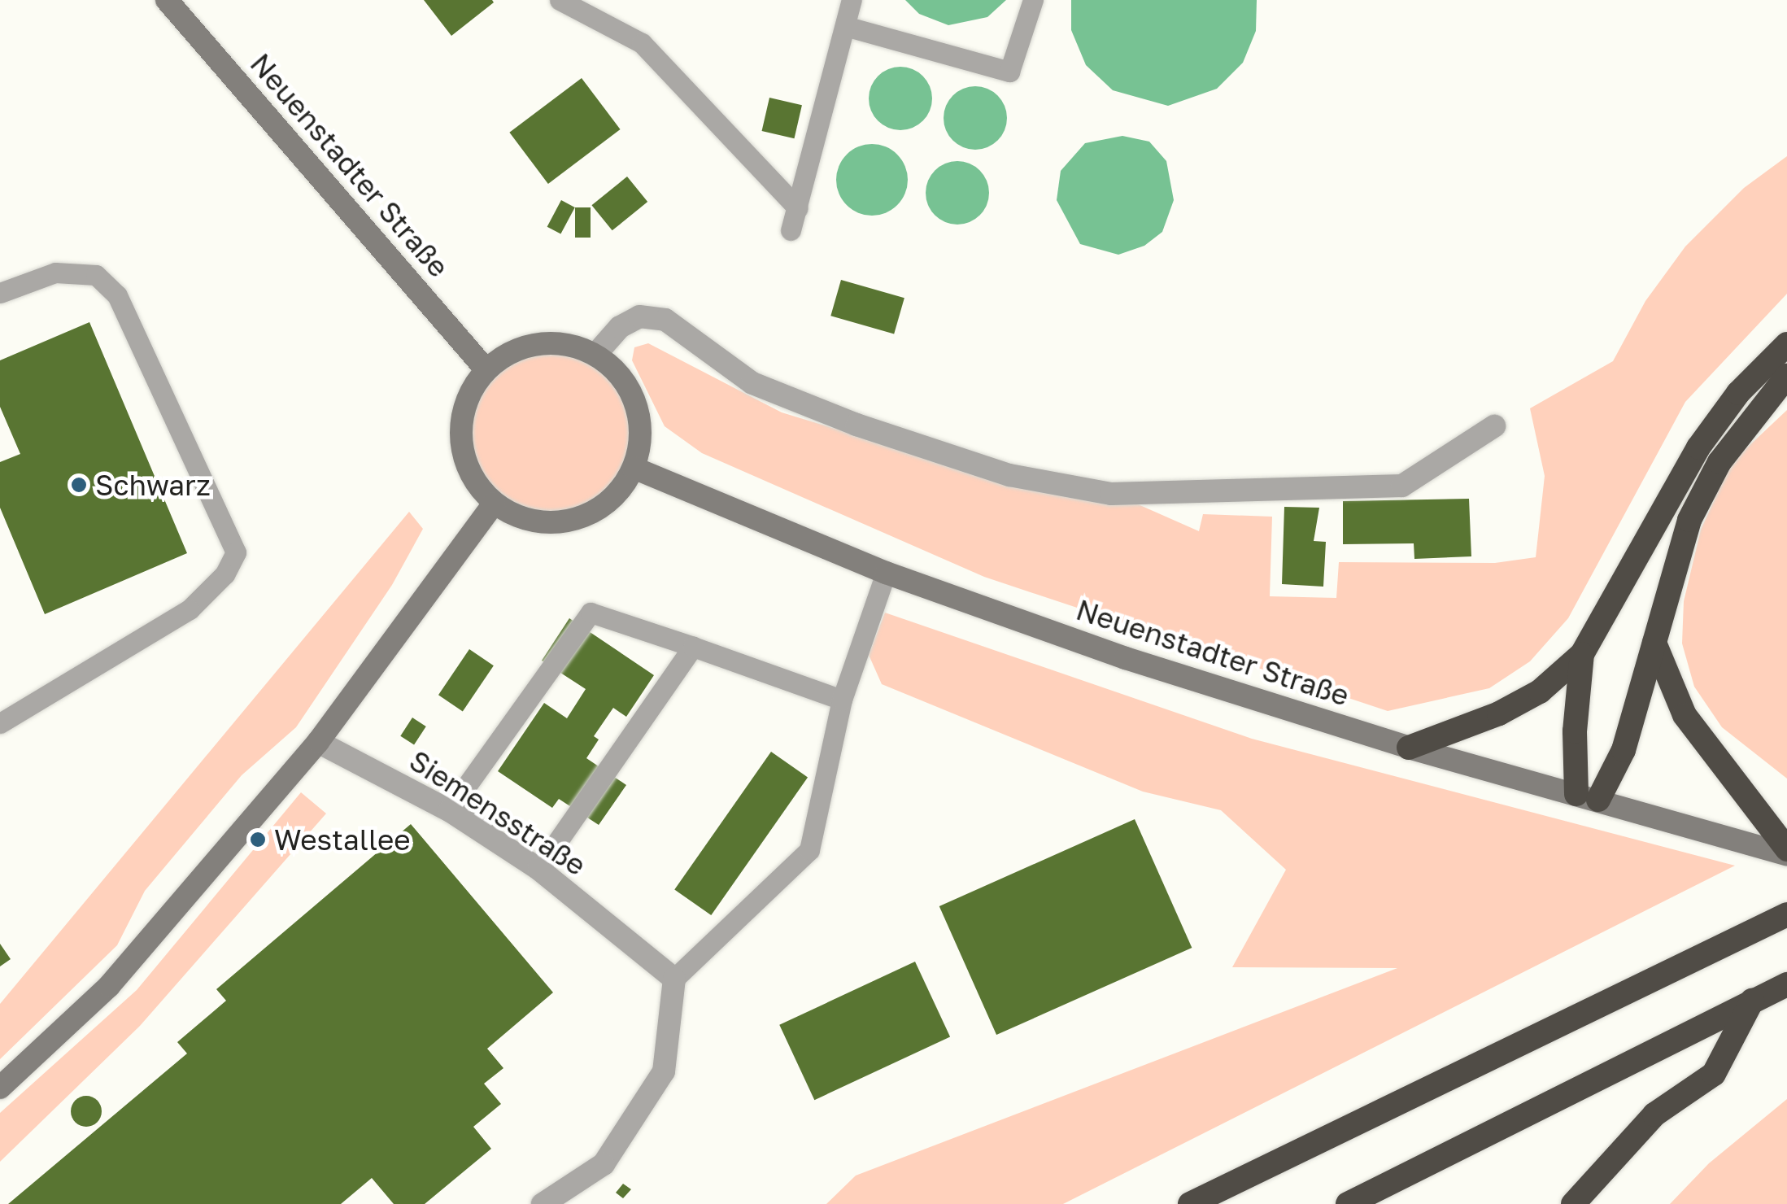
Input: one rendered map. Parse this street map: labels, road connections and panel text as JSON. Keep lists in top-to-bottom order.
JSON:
{
  "streets": {
    "main road": ["Neuenstadter Straße"],
    "street": ["Siemensstraße"]
  },
  "places": ["Schwarz", "Westallee"]
}
